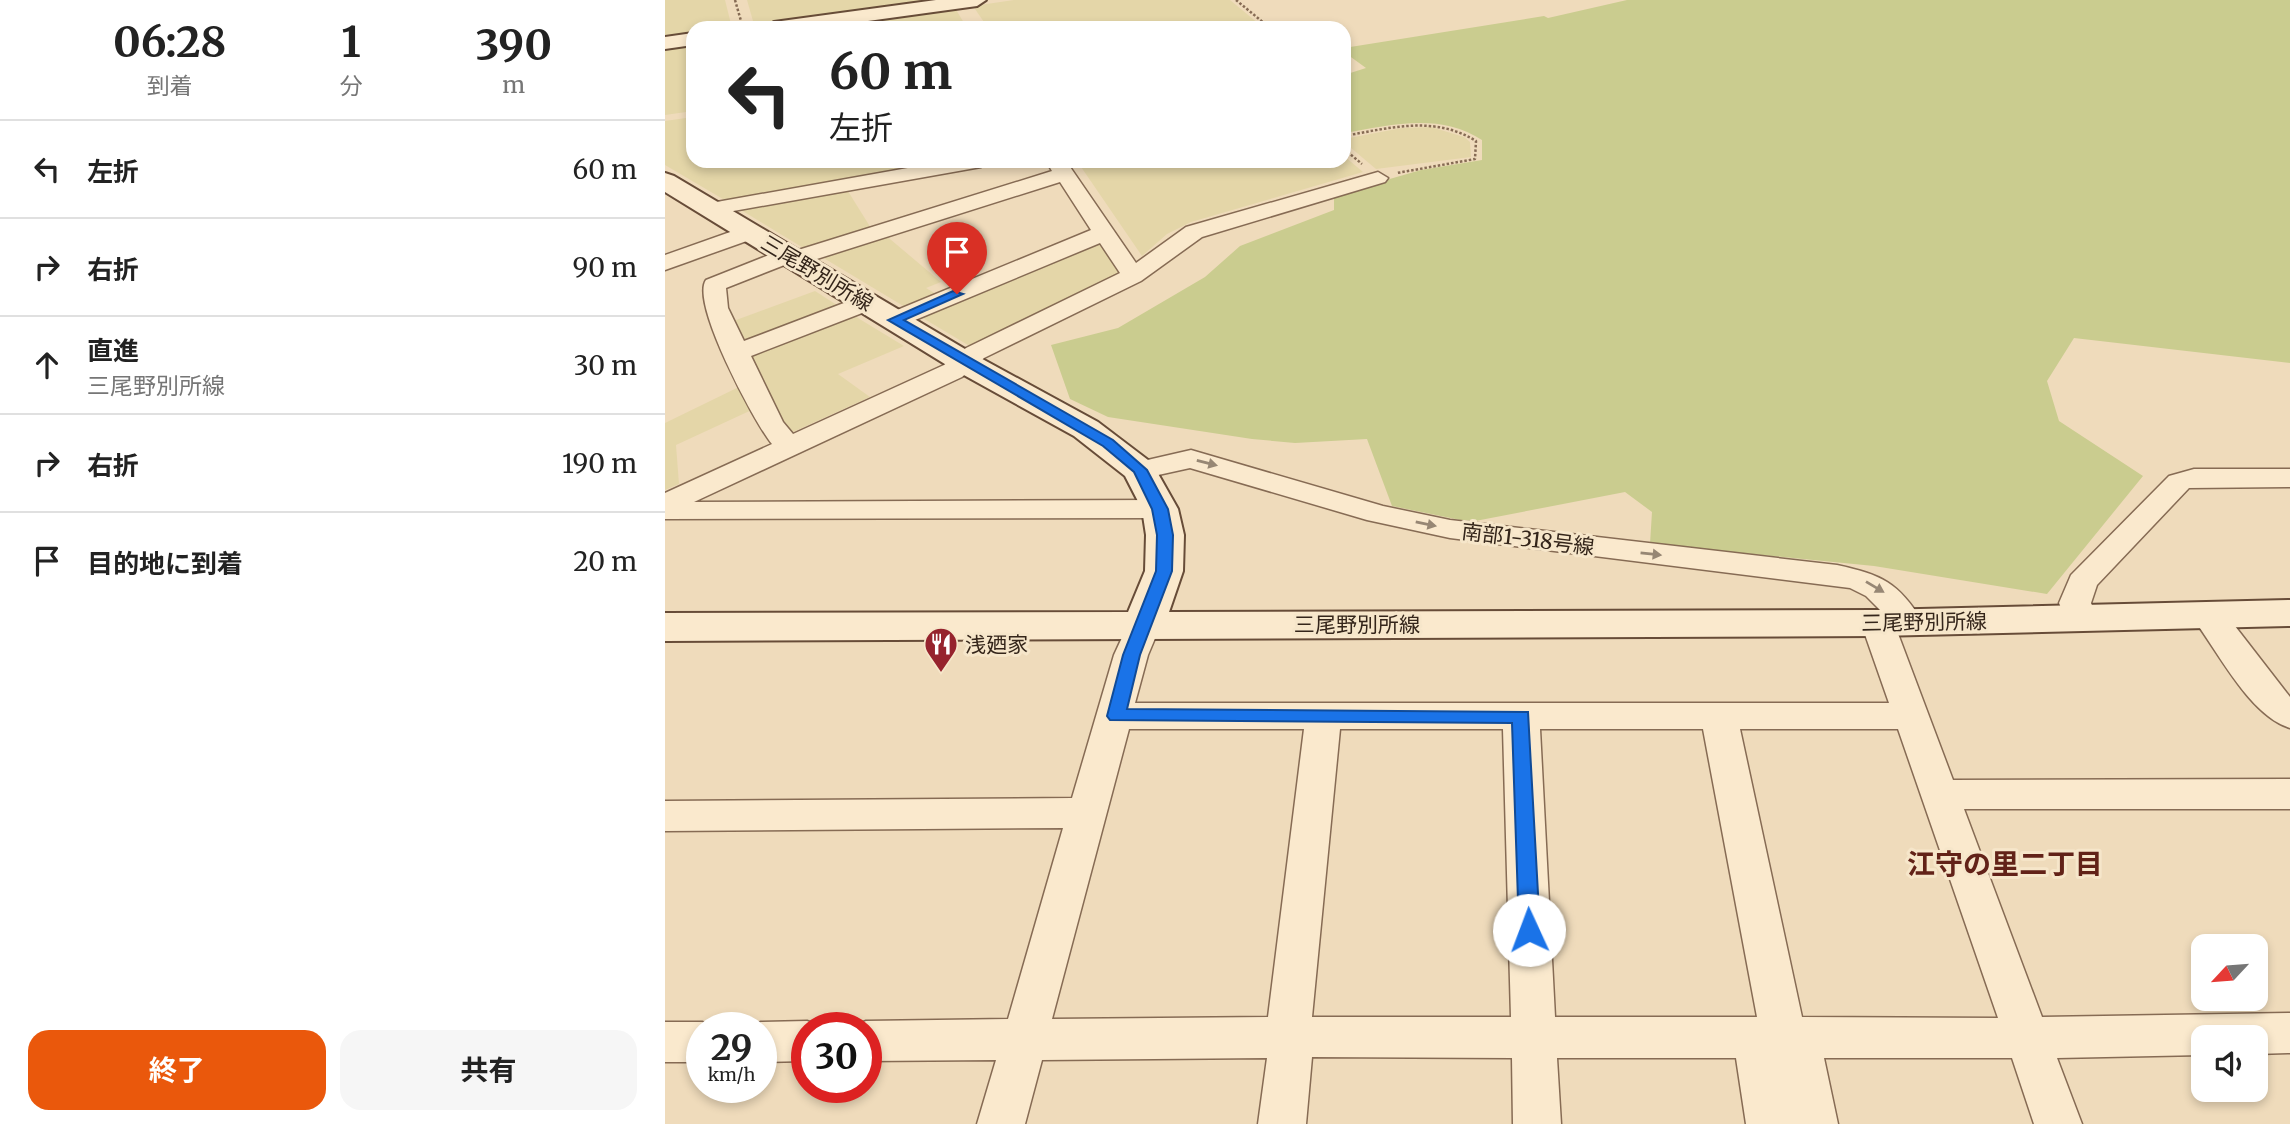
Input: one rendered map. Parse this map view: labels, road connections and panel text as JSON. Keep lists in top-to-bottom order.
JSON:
{
  "streets": {
    "main road": ["三尾野別所線"],
    "street": ["南部1-318号線"]
  },
  "crossings": [
    ["三尾野別所線", "南部1-318号線"]
  ],
  "districts": ["江守の里二丁目"],
  "places": {
    "restaurant": ["浅廼家"]
  },
  "north": "bottom left",
  "page": {
    "eta": [
      "06:28",
      "到着",
      "1",
      "分",
      "390",
      "m"
    ],
    "turn": ["60 m", "左折"],
    "list": [
      {
        "name": "左折",
        "value": "60 m"
      },
      {
        "name": "右折",
        "value": "90 m"
      },
      {
        "name": "直進",
        "note": "三尾野別所線",
        "value": "30 m"
      },
      {
        "name": "右折",
        "value": "190 m"
      },
      {
        "name": "目的地に到着",
        "value": "20 m"
      }
    ],
    "speed": "29 km/h",
    "limit": "30",
    "buttons": ["終了", "共有"]
  }
}
